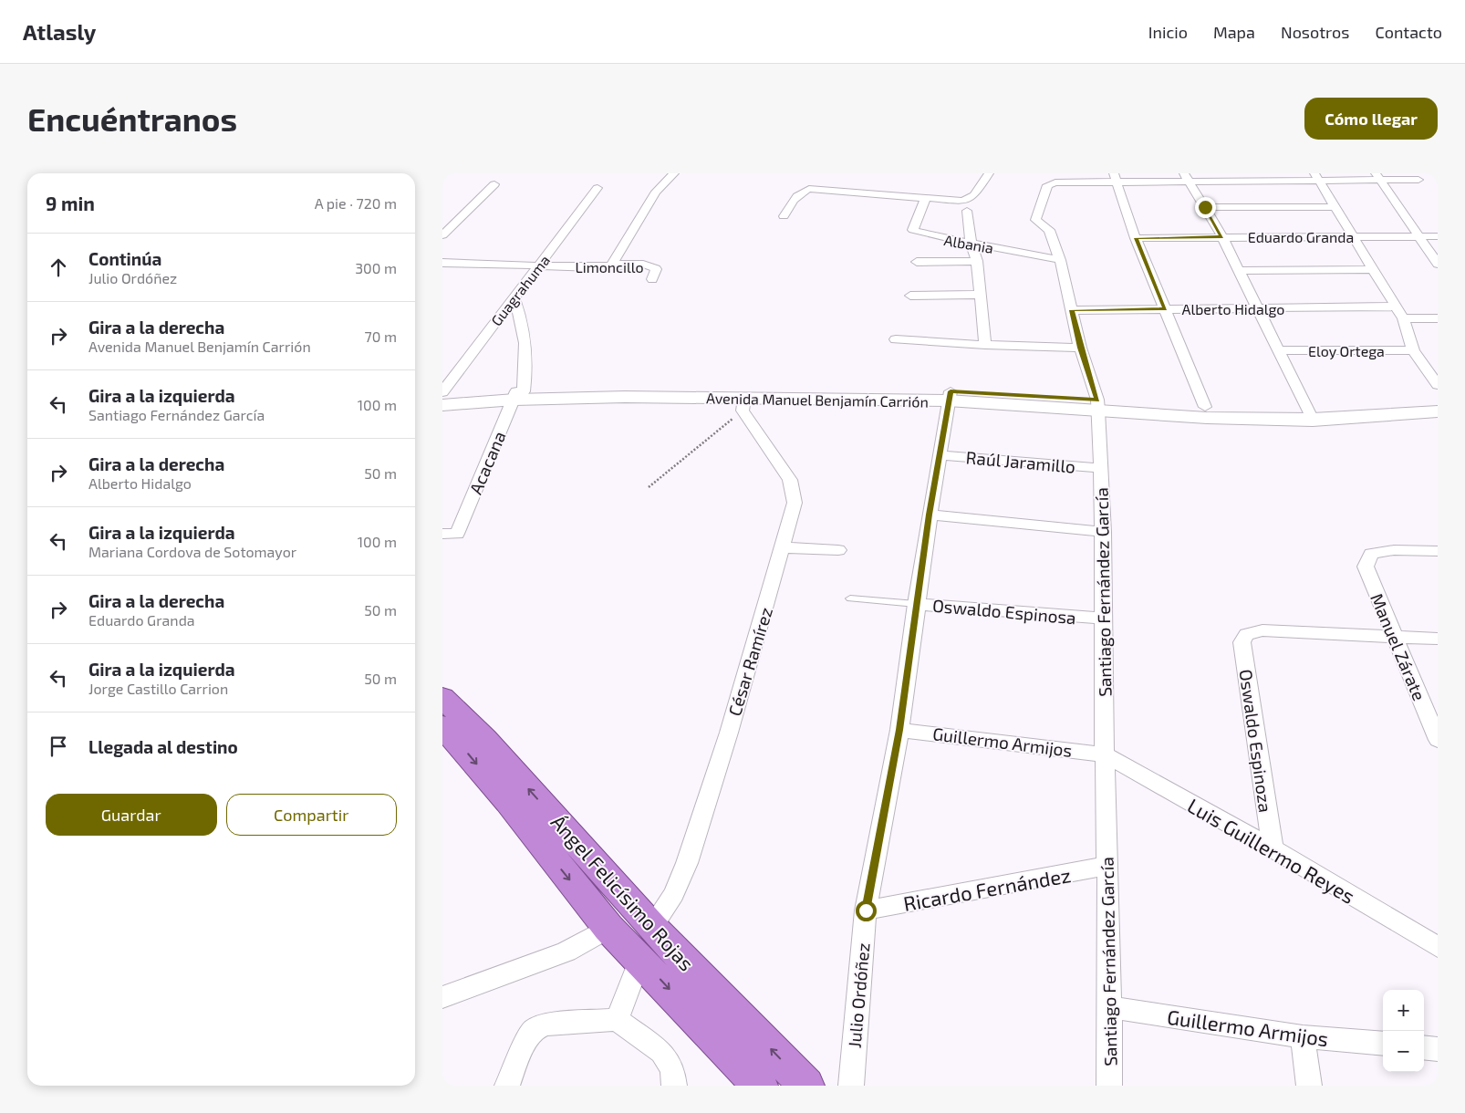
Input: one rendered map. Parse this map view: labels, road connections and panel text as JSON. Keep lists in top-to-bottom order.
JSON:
{
  "streets": {
    "highway": ["Ángel Felicísimo Rojas"],
    "main road": ["Avenida Manuel Benjamín Carrión"],
    "street": [
      "Eduardo Granda",
      "Albania",
      "Limoncillo",
      "Guagrahuma",
      "Alberto Hidalgo",
      "Eloy Ortega",
      "Raúl Jaramillo",
      "Acacana",
      "Santiago Fernández García",
      "Oswaldo Espinosa",
      "Manuel Zárate",
      "César Ramírez",
      "Oswaldo Espinoza",
      "Guillermo Armijos",
      "Luis Guillermo Reyes",
      "Ricardo Fernández",
      "Julio Ordóñez"
    ]
  },
  "crossings": [
    ["Albania", "Santiago Fernández García"],
    ["Limoncillo", "Guagrahuma"],
    ["Guagrahuma", "Acacana"],
    ["Alberto Hidalgo", "Santiago Fernández García"],
    ["Avenida Manuel Benjamín Carrión", "Acacana"],
    ["Avenida Manuel Benjamín Carrión", "Santiago Fernández García"],
    ["Avenida Manuel Benjamín Carrión", "César Ramírez"],
    ["Avenida Manuel Benjamín Carrión", "Julio Ordóñez"],
    ["Raúl Jaramillo", "Santiago Fernández García"],
    ["Raúl Jaramillo", "Julio Ordóñez"],
    ["Santiago Fernández García", "Oswaldo Espinosa"],
    ["Santiago Fernández García", "Guillermo Armijos"],
    ["Santiago Fernández García", "Luis Guillermo Reyes"],
    ["Santiago Fernández García", "Ricardo Fernández"],
    ["Oswaldo Espinosa", "Julio Ordóñez"],
    ["Manuel Zárate", "Oswaldo Espinoza"],
    ["César Ramírez", "Ángel Felicísimo Rojas"],
    ["Oswaldo Espinoza", "Luis Guillermo Reyes"],
    ["Guillermo Armijos", "Luis Guillermo Reyes"],
    ["Guillermo Armijos", "Julio Ordóñez"],
    ["Ricardo Fernández", "Julio Ordóñez"]
  ],
  "page": {
    "header": "Atlasly",
    "nav": [
      "Inicio",
      "Mapa",
      "Nosotros",
      "Contacto"
    ],
    "buttons": [
      "Cómo llegar",
      ["Guardar", "Compartir"]
    ],
    "title": "Encuéntranos",
    "heading": ["9 min", "A pie · 720 m"],
    "list": [
      ["Continúa", "Julio Ordóñez", "300 m"],
      ["Gira a la derecha", "Avenida Manuel Benjamín Carrión", "70 m"],
      ["Gira a la izquierda", "Santiago Fernández García", "100 m"],
      ["Gira a la derecha", "Alberto Hidalgo", "50 m"],
      ["Gira a la izquierda", "Mariana Cordova de Sotomayor", "100 m"],
      ["Gira a la derecha", "Eduardo Granda", "50 m"],
      ["Gira a la izquierda", "Jorge Castillo Carrion", "50 m"],
      "Llegada al destino"
    ],
    "map_buttons": ["+", "−"]
  }
}
